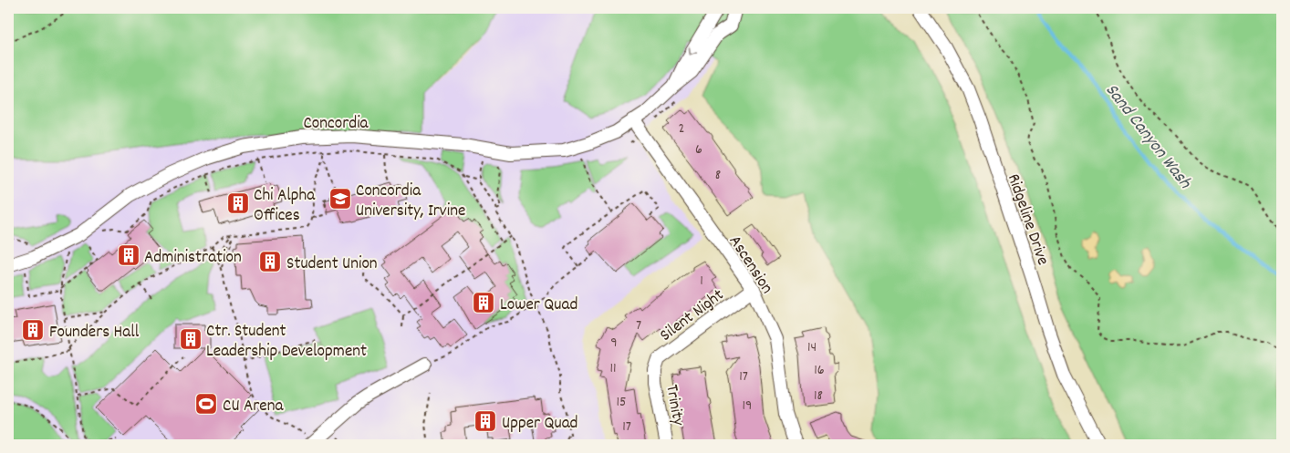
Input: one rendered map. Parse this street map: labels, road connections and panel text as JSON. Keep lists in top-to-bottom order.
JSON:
{
  "streets": {
    "street": [
      "Concordia",
      "Ridgeline Drive",
      "Ascension",
      "Silent Night",
      "Trinity"
    ]
  },
  "crossings": [
    ["Concordia", "Ascension"],
    ["Ascension", "Silent Night"],
    ["Silent Night", "Trinity"]
  ],
  "water": ["Sand Canyon Wash"],
  "places": {
    "school or university": ["Concordia University, Irvine"],
    "building": [
      "Chi Alpha Offices",
      "Administration",
      "Student Union",
      "Lower Quad",
      "Founders Hall",
      "Ctr. Student Leadership Development",
      "Upper Quad"
    ],
    "sports": ["CU Arena"]
  },
  "house_numbers": [
    "2",
    "6",
    "8",
    "1",
    "7",
    "9",
    "14",
    "11",
    "16",
    "17",
    "18",
    "15",
    "19",
    "17"
  ]
}
